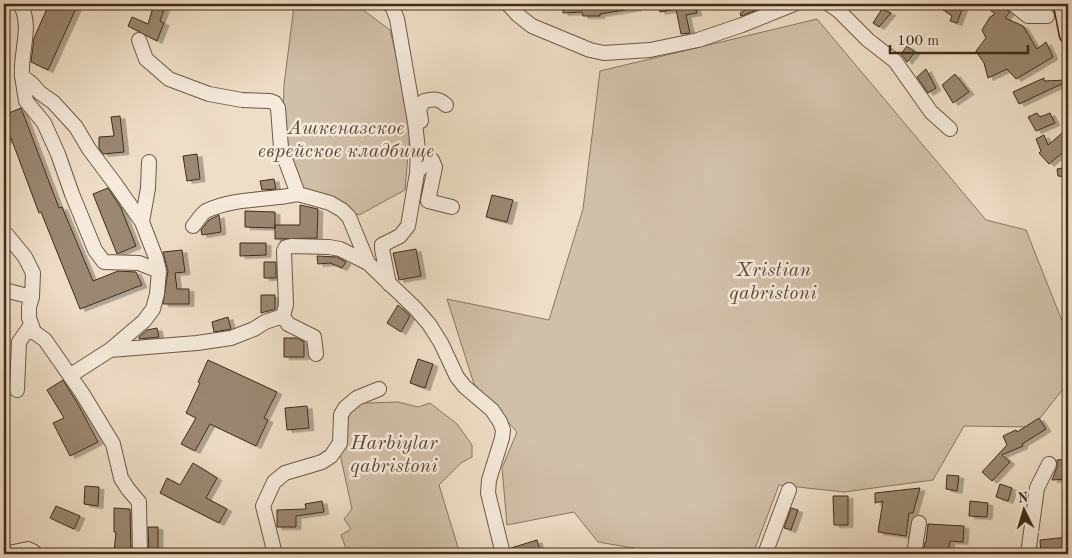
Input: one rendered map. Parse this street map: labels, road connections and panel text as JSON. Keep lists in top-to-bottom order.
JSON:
{
  "parks": ["Ашкеназское еврейское кладбище", "Xristian qabristoni", "Harbiylar qabristoni"],
  "scale_bar": "100 m",
  "north": "top"
}
